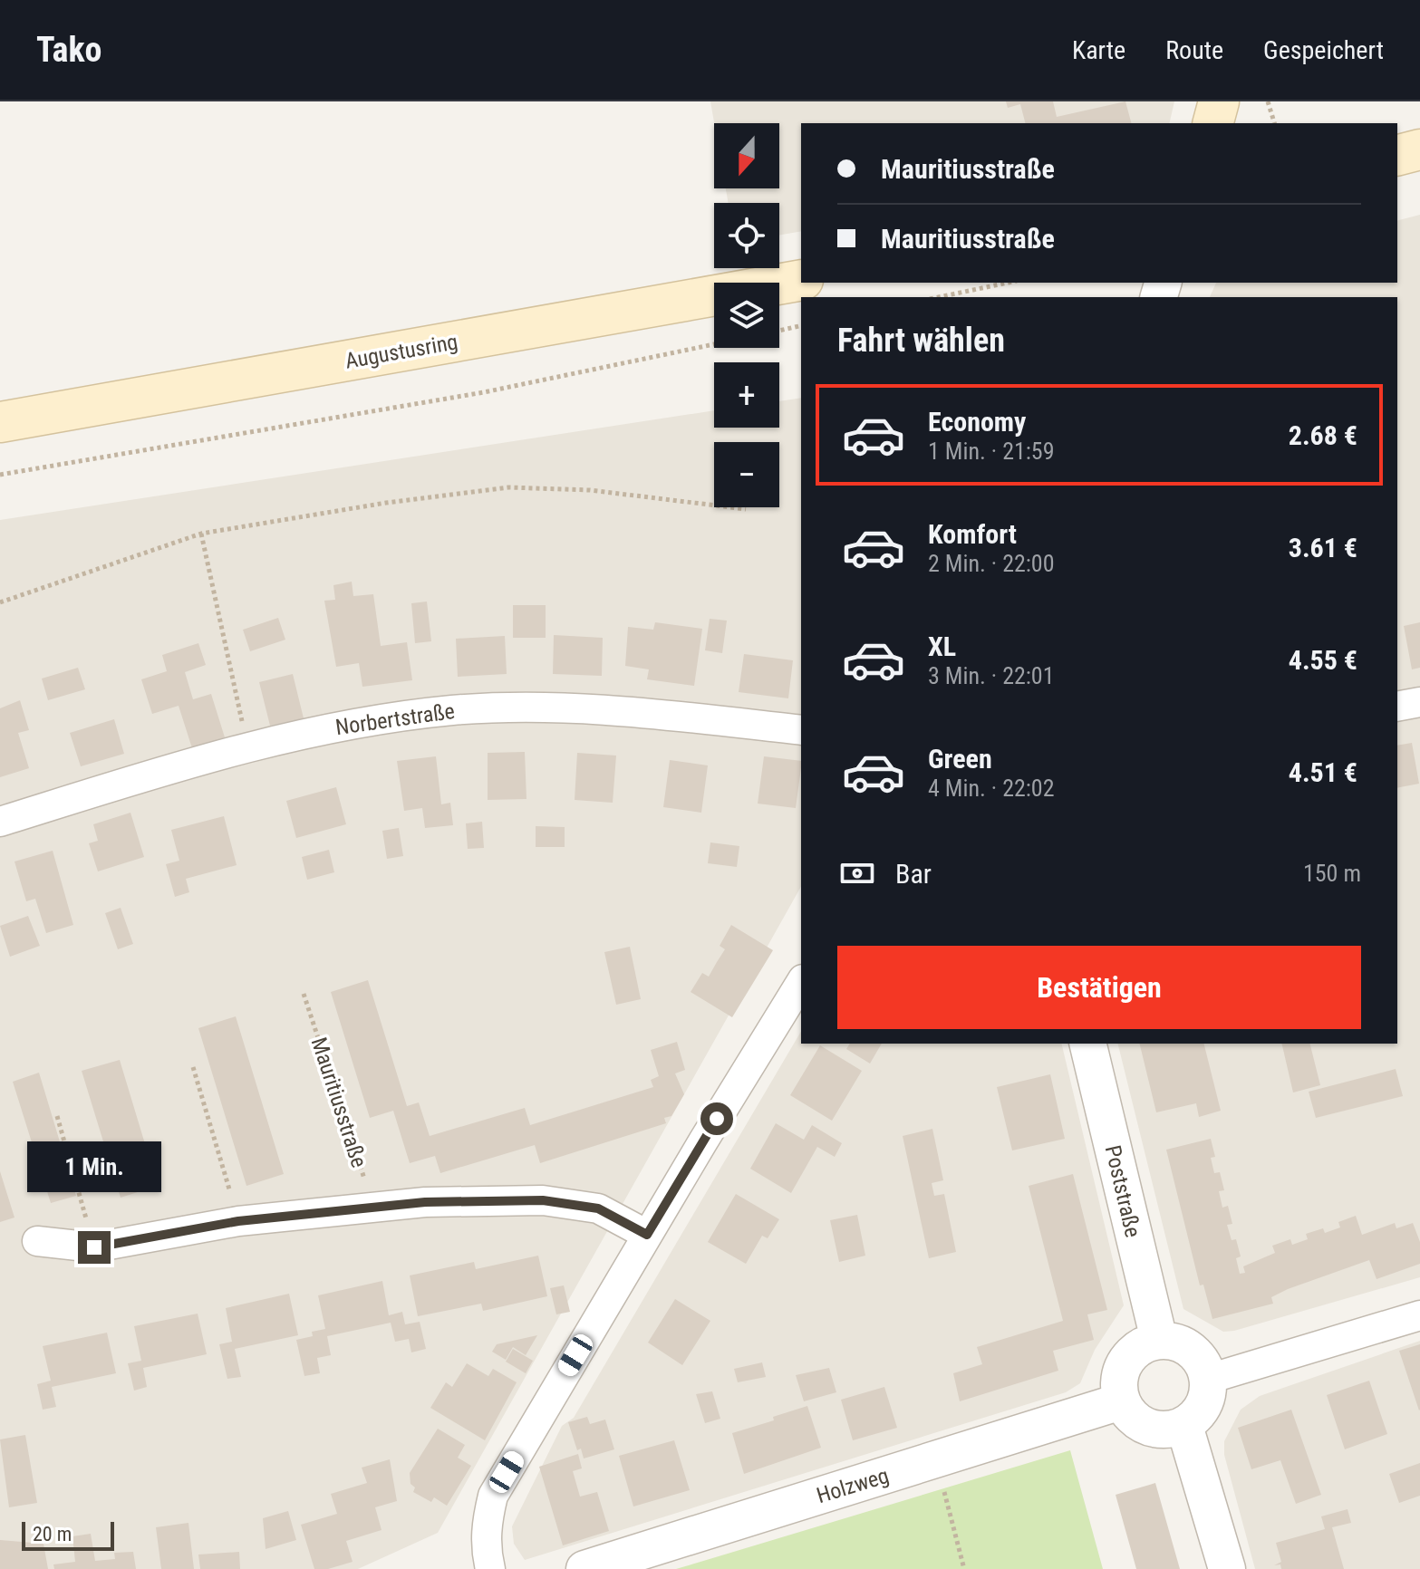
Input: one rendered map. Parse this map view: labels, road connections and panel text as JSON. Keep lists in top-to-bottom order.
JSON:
{
  "streets": {
    "main road": ["Augustusring"],
    "street": ["Norbertstraße", "Poststraße", "Holzweg"],
    "path": ["Mauritiusstraße"]
  },
  "crossings": [
    ["Poststraße", "Holzweg"]
  ],
  "scale_bar": "20 m",
  "north": "bottom",
  "page": {
    "header": "Tako",
    "nav": ["Karte", "Route", "Gespeichert"],
    "map_buttons": ["+", "−"],
    "banner": ["Mauritiusstraße", "Mauritiusstraße"],
    "heading": "Fahrt wählen",
    "list": [
      {
        "name": "Economy",
        "note": "1 Min. · 21:59",
        "value": "2.68 €"
      },
      {
        "name": "Komfort",
        "note": "2 Min. · 22:00",
        "value": "3.61 €"
      },
      {
        "name": "XL",
        "note": "3 Min. · 22:01",
        "value": "4.55 €"
      },
      {
        "name": "Green",
        "note": "4 Min. · 22:02",
        "value": "4.51 €"
      }
    ],
    "pay": ["Bar", "150 m"],
    "buttons": "Bestätigen",
    "bubble": "1 Min.",
    "scale": "20 m"
  }
}
